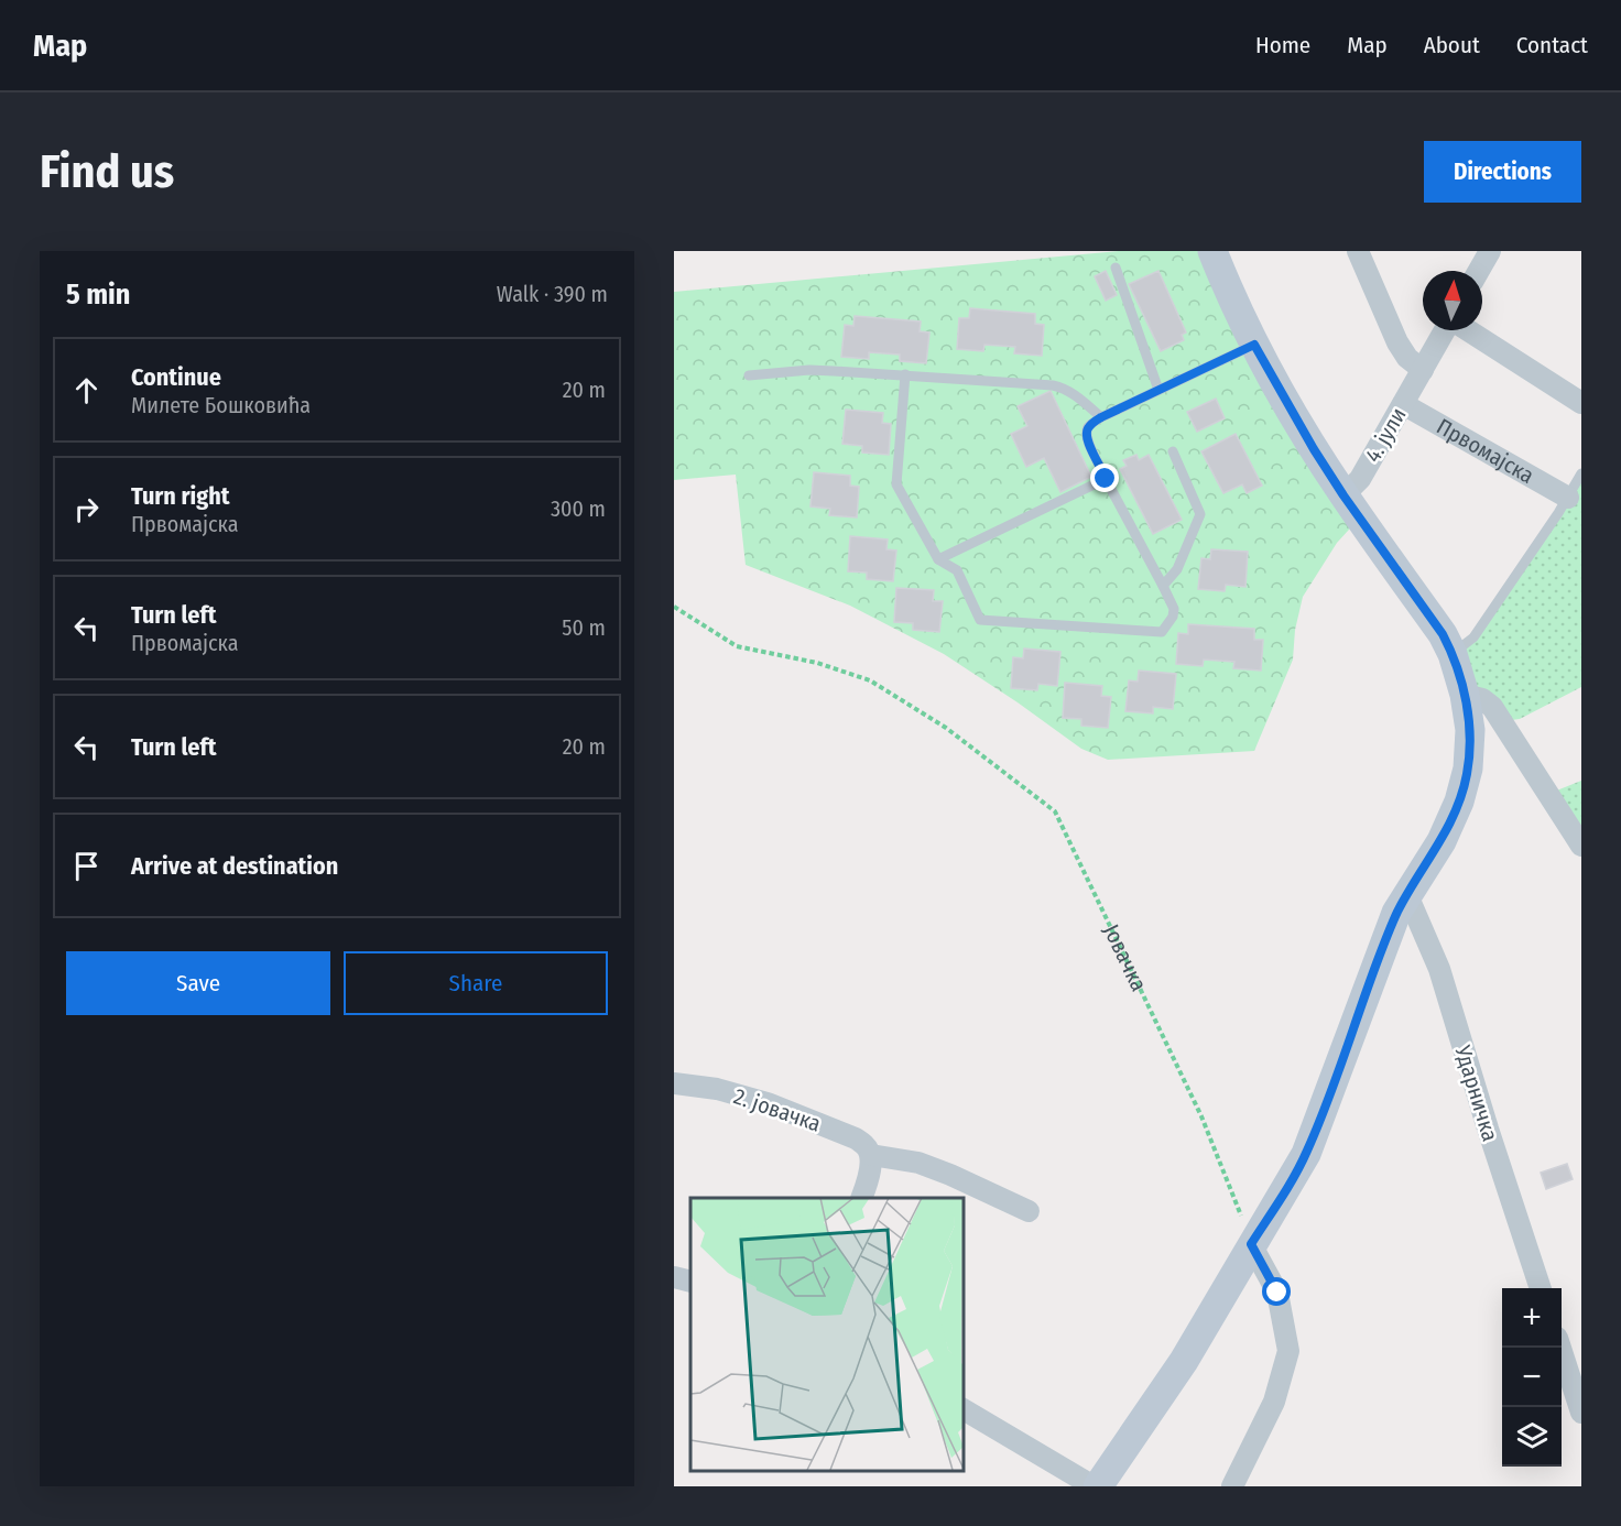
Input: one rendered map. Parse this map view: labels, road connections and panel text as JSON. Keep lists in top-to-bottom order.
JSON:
{
  "streets": {
    "street": [
      "4. јули",
      "Првомајска",
      "Ударничка",
      "2. јовачка"
    ],
    "path": ["Јовачка"]
  },
  "crossings": [
    ["4. јули", "Првомајска"]
  ],
  "north": "top",
  "page": {
    "header": "Map",
    "nav": [
      "Home",
      "Map",
      "About",
      "Contact"
    ],
    "buttons": [
      "Directions",
      ["Save", "Share"]
    ],
    "title": "Find us",
    "heading": ["5 min", "Walk · 390 m"],
    "list": [
      ["Continue", "Милете Бошковића", "20 m"],
      ["Turn right", "Првомајска", "300 m"],
      ["Turn left", "Првомајска", "50 m"],
      ["Turn left", "20 m"],
      "Arrive at destination"
    ],
    "map_buttons": ["+", "−"]
  }
}
